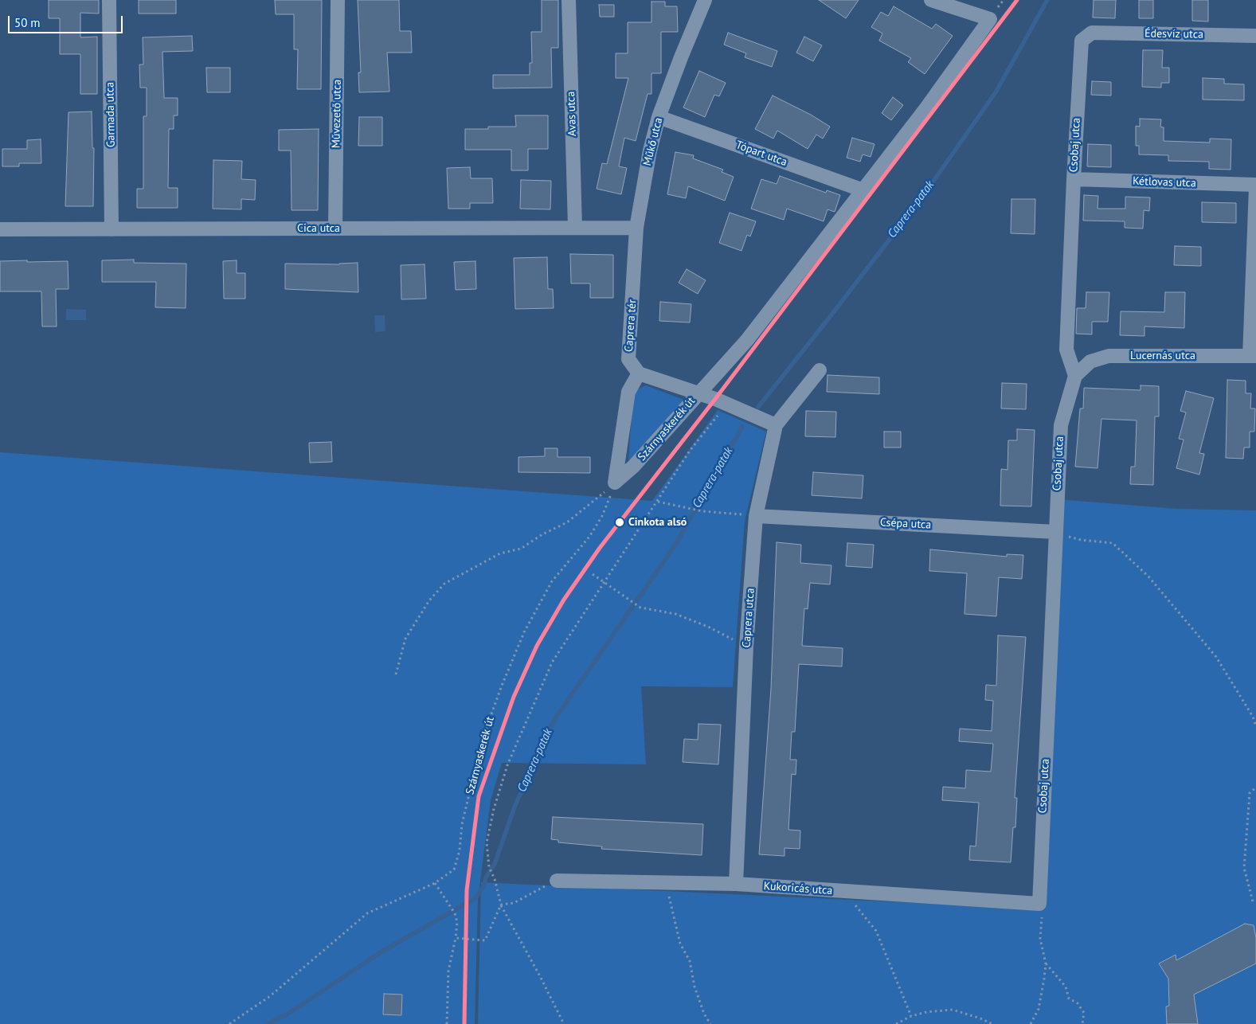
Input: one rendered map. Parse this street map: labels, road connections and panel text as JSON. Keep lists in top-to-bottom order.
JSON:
{
  "streets": {
    "street": [
      "Édesvíz utca",
      "Művezető utca",
      "Avas utca",
      "Garmada utca",
      "Műkő utca",
      "Csobaj utca",
      "Tópart utca",
      "Kétlovas utca",
      "Cica utca",
      "Caprera tér",
      "Lucernás utca",
      "Szárnyaskerék út",
      "Csépa utca",
      "Caprera utca",
      "Kukoricás utca"
    ]
  },
  "crossings": [
    ["Édesvíz utca", "Csobaj utca"],
    ["Művezető utca", "Cica utca"],
    ["Avas utca", "Cica utca"],
    ["Garmada utca", "Cica utca"],
    ["Műkő utca", "Tópart utca"],
    ["Műkő utca", "Cica utca"],
    ["Műkő utca", "Caprera tér"],
    ["Csobaj utca", "Kétlovas utca"],
    ["Csobaj utca", "Lucernás utca"],
    ["Csobaj utca", "Csépa utca"],
    ["Csobaj utca", "Kukoricás utca"],
    ["Tópart utca", "Szárnyaskerék út"],
    ["Csépa utca", "Caprera utca"],
    ["Caprera utca", "Kukoricás utca"]
  ],
  "water": ["Caprera-patak"],
  "places": ["Cinkota alsó"],
  "scale_bar": "50 m"
}
